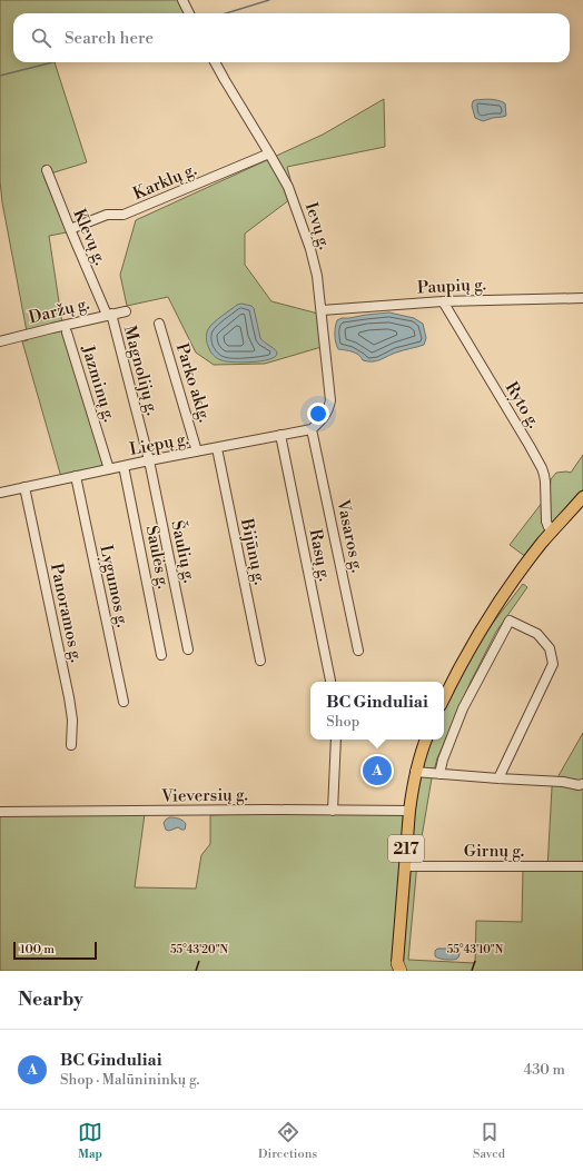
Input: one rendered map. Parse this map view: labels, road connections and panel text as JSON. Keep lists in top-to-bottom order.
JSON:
{
  "streets": {
    "main road": ["217"],
    "street": [
      "Karklų g.",
      "Ievų g.",
      "Klevų g.",
      "Paupių g.",
      "Daržų g.",
      "Magnolijų g.",
      "Parko aklg.",
      "Jazminų g.",
      "Ryto g.",
      "Liepų g.",
      "Vasaros g.",
      "Šaulių g.",
      "Bijūnų g.",
      "Rasų g.",
      "Saulės g.",
      "Lygumos g.",
      "Panoramos g.",
      "Vieversių g.",
      "Girnų g."
    ]
  },
  "crossings": [
    ["Karklų g.", "Ievų g."],
    ["Karklų g.", "Klevų g."],
    ["Ievų g.", "Paupių g."],
    ["Ievų g.", "Liepų g."],
    ["Ievų g.", "Vasaros g."],
    ["Klevų g.", "Daržų g."],
    ["Klevų g.", "Magnolijų g."],
    ["Paupių g.", "Ryto g."],
    ["Daržų g.", "Magnolijų g."],
    ["Magnolijų g.", "Liepų g."],
    ["Magnolijų g.", "Šaulių g."],
    ["Parko aklg.", "Liepų g."],
    ["Jazminų g.", "Liepų g."],
    ["Liepų g.", "Vasaros g."],
    ["Liepų g.", "Šaulių g."],
    ["Liepų g.", "Bijūnų g."],
    ["Liepų g.", "Rasų g."],
    ["Liepų g.", "Saulės g."],
    ["Liepų g.", "Lygumos g."],
    ["Liepų g.", "Panoramos g."],
    ["Vieversių g.", "217"],
    ["217", "Girnų g."]
  ],
  "scale_bar": "100 m",
  "page": {
    "search": "Search here",
    "popup": ["BC Ginduliai", "Shop"],
    "pins": "A",
    "scale": "100 m",
    "heading": "Nearby",
    "list": [
      {
        "mark": "A",
        "name": "BC Ginduliai",
        "note": "Shop · Malūnininkų g.",
        "value": "430 m"
      }
    ],
    "nav": ["Map", "Directions", "Saved"]
  },
  "coordinates": ["55°43'20\"N", "55°43'10\"N"]
}
